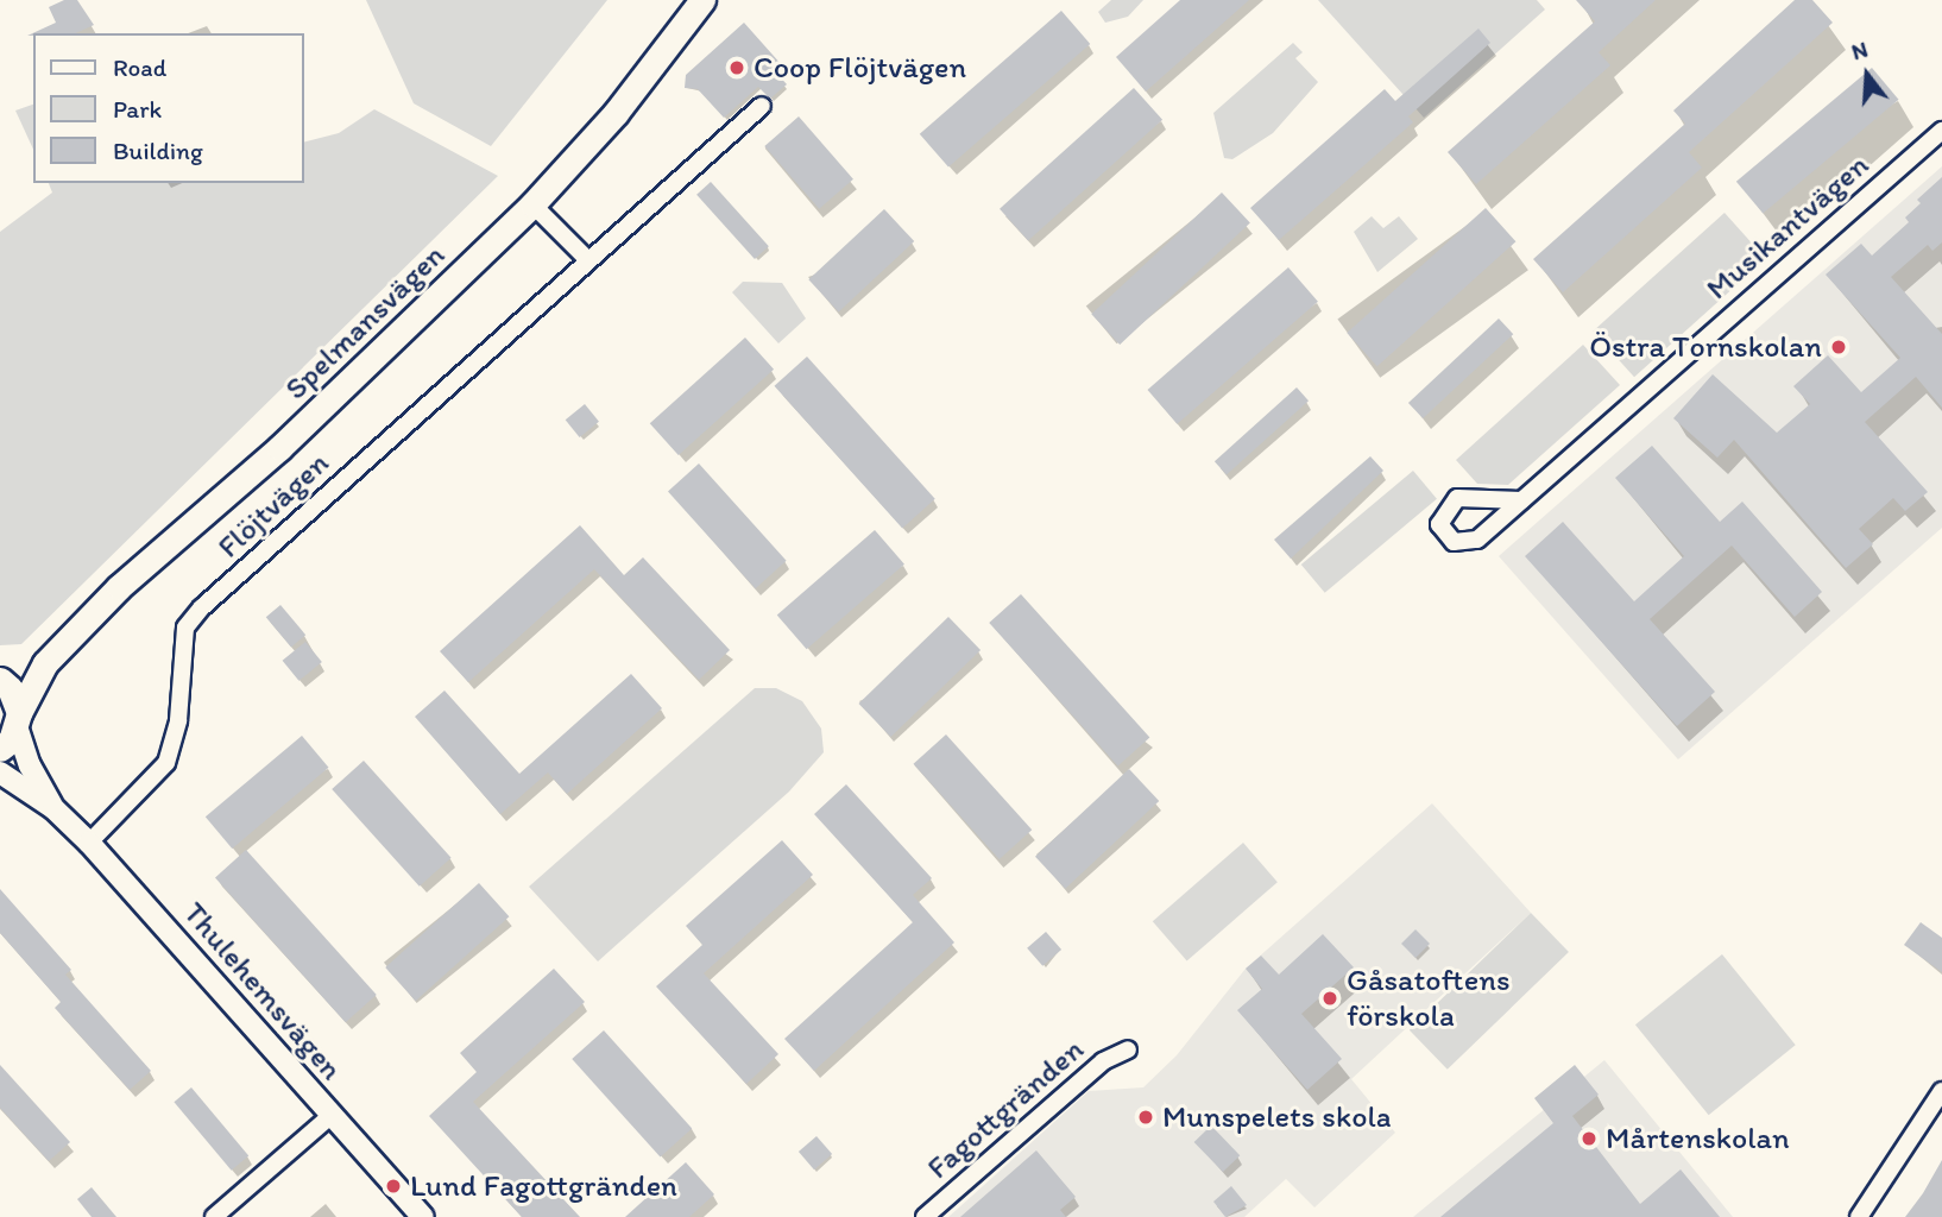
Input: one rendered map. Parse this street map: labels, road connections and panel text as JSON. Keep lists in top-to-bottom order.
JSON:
{
  "streets": {
    "main road": ["Spelmansvägen"],
    "street": [
      "Musikantvägen",
      "Flöjtvägen",
      "Thulehemsvägen",
      "Fagottgränden"
    ]
  },
  "crossings": [
    ["Spelmansvägen", "Thulehemsvägen"],
    ["Flöjtvägen", "Thulehemsvägen"]
  ],
  "places": [
    "Coop Flöjtvägen",
    "Östra Tornskolan",
    "Gåsatoftens förskola",
    "Munspelets skola",
    "Mårtenskolan",
    "Lund Fagottgränden"
  ],
  "legend": ["Road", "Park", "Building"],
  "north": "top"
}
